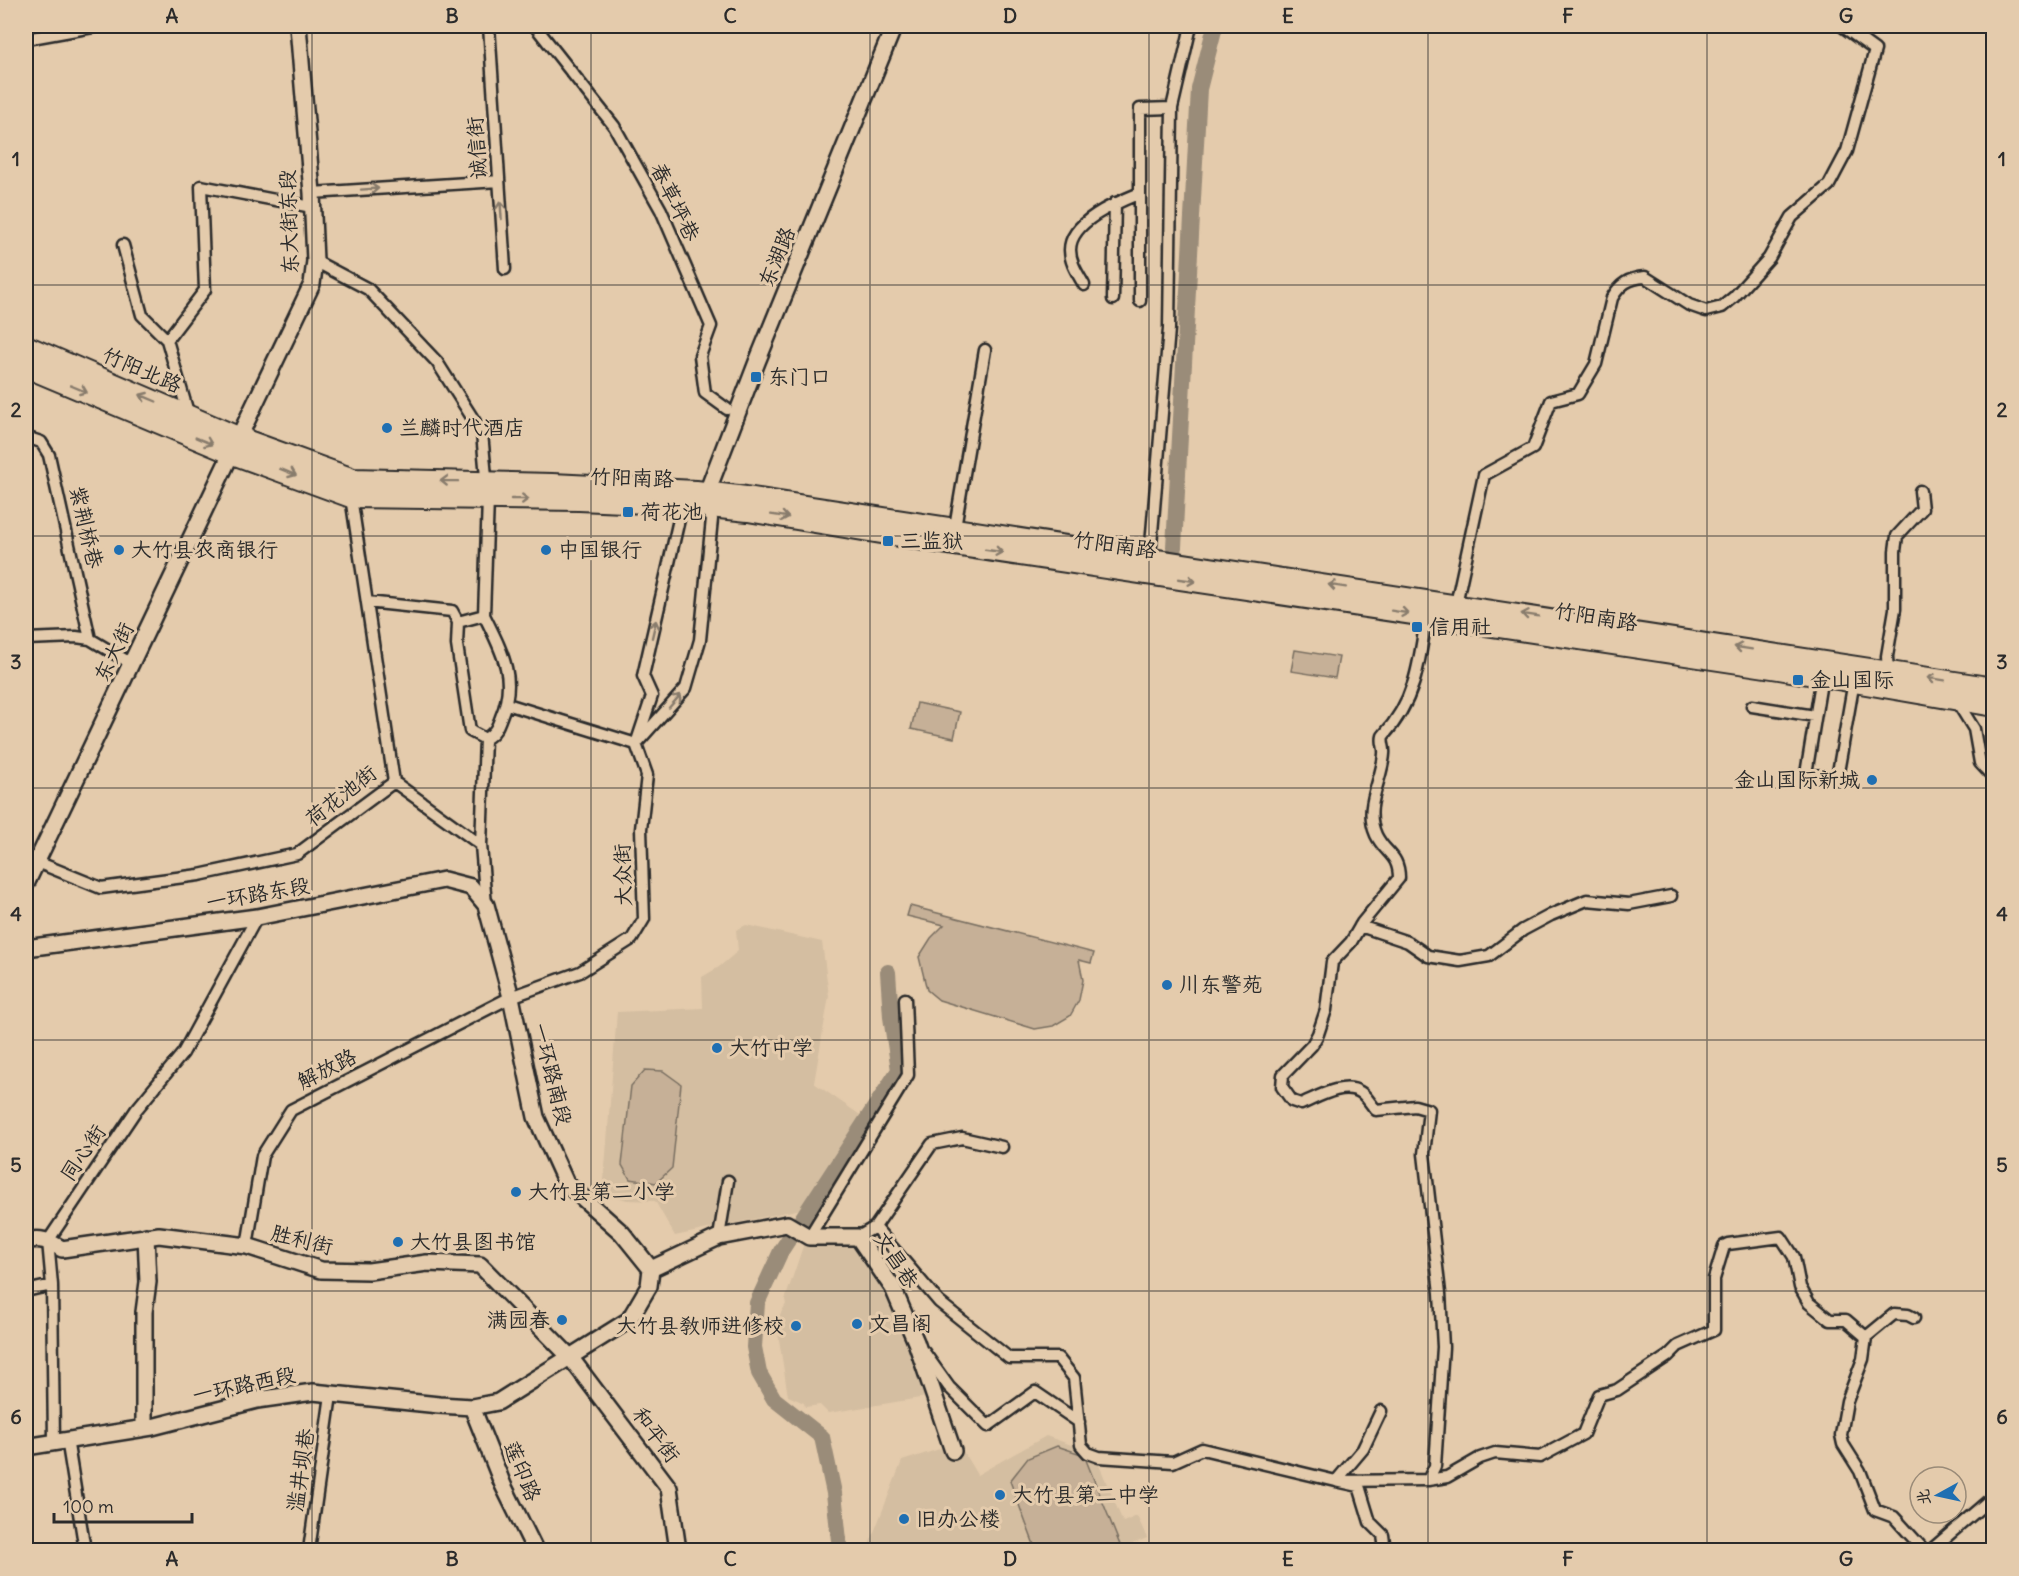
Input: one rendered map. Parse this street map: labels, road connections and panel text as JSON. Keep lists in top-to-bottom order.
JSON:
{
  "streets": {
    "highway": ["竹阳北路", "竹阳南路"],
    "street": [
      "诚信街",
      "春草坪巷",
      "东大街东段",
      "东湖路",
      "紫荆桥巷",
      "东大街",
      "荷花池街",
      "大众街",
      "一环路东段",
      "解放路",
      "一环路南段",
      "同心街",
      "胜利街",
      "文昌巷",
      "一环路西段",
      "和平街",
      "滥井坝巷",
      "莲印路"
    ]
  },
  "crossings": [
    ["春草坪巷", "东湖路"],
    ["东大街东段", "竹阳北路"],
    ["东大街东段", "竹阳南路"],
    ["东大街东段", "东大街"],
    ["东湖路", "竹阳南路"],
    ["竹阳北路", "竹阳南路"],
    ["竹阳北路", "东大街"],
    ["竹阳南路", "东大街"],
    ["竹阳南路", "荷花池街"],
    ["东大街", "荷花池街"],
    ["大众街", "解放路"],
    ["大众街", "一环路南段"],
    ["一环路东段", "一环路南段"],
    ["一环路东段", "同心街"],
    ["解放路", "一环路南段"],
    ["解放路", "胜利街"],
    ["同心街", "胜利街"],
    ["胜利街", "和平街"],
    ["一环路西段", "滥井坝巷"],
    ["一环路西段", "莲印路"]
  ],
  "one_way": ["诚信街"],
  "places": {
    "transit": [
      "东门口",
      "荷花池",
      "三监狱",
      "信用社",
      "金山国际"
    ],
    "other": [
      "兰麟时代酒店",
      "大竹县农商银行",
      "中国银行",
      "金山国际新城",
      "川东警苑",
      "大竹中学",
      "大竹县第二小学",
      "大竹县图书馆",
      "满园春",
      "文昌阁",
      "大竹县教师进修校",
      "大竹县第二中学",
      "旧办公楼"
    ]
  },
  "scale_bar": "100 m",
  "north": "left",
  "grid": {
    "columns": [
      "A",
      "B",
      "C",
      "D",
      "E",
      "F",
      "G"
    ],
    "rows": [
      "1",
      "2",
      "3",
      "4",
      "5",
      "6"
    ]
  }
}
